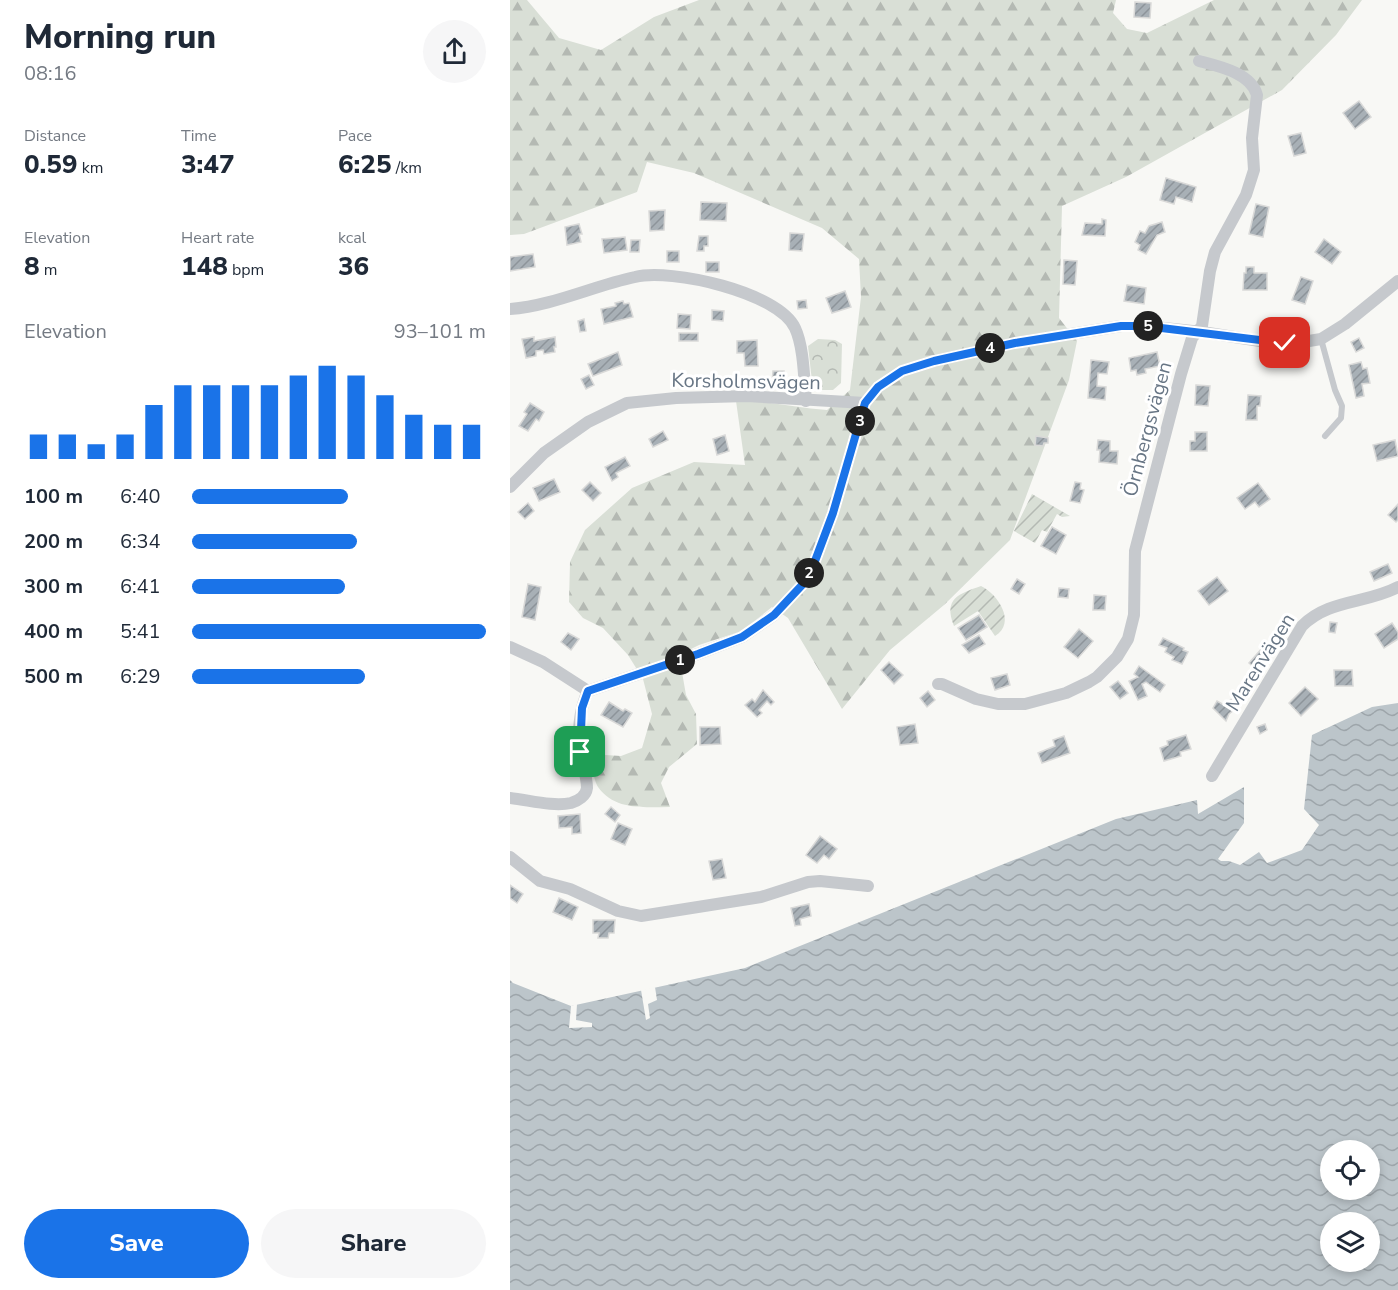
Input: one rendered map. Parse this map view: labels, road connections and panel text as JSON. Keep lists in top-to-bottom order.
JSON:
{
  "streets": {
    "street": ["Korsholmsvägen", "Örnbergsvägen", "Marenvägen"]
  },
  "page": {
    "heading": ["Morning run", "08:16"],
    "stats": [
      ["Distance", "0.59 km"],
      ["Time", "3:47"],
      ["Pace", "6:25 /km"],
      ["Elevation", "8 m"],
      ["Heart rate", "148 bpm"],
      ["kcal", "36"]
    ],
    "chart": ["Elevation", "93–101 m"],
    "pins": [
      "5",
      "4",
      "3",
      "2",
      "1"
    ],
    "list": [
      {
        "name": "100 m",
        "note": "6:40"
      },
      {
        "name": "200 m",
        "note": "6:34"
      },
      {
        "name": "300 m",
        "note": "6:41"
      },
      {
        "name": "400 m",
        "note": "5:41"
      },
      {
        "name": "500 m",
        "note": "6:29"
      }
    ],
    "buttons": ["Save", "Share"]
  }
}
